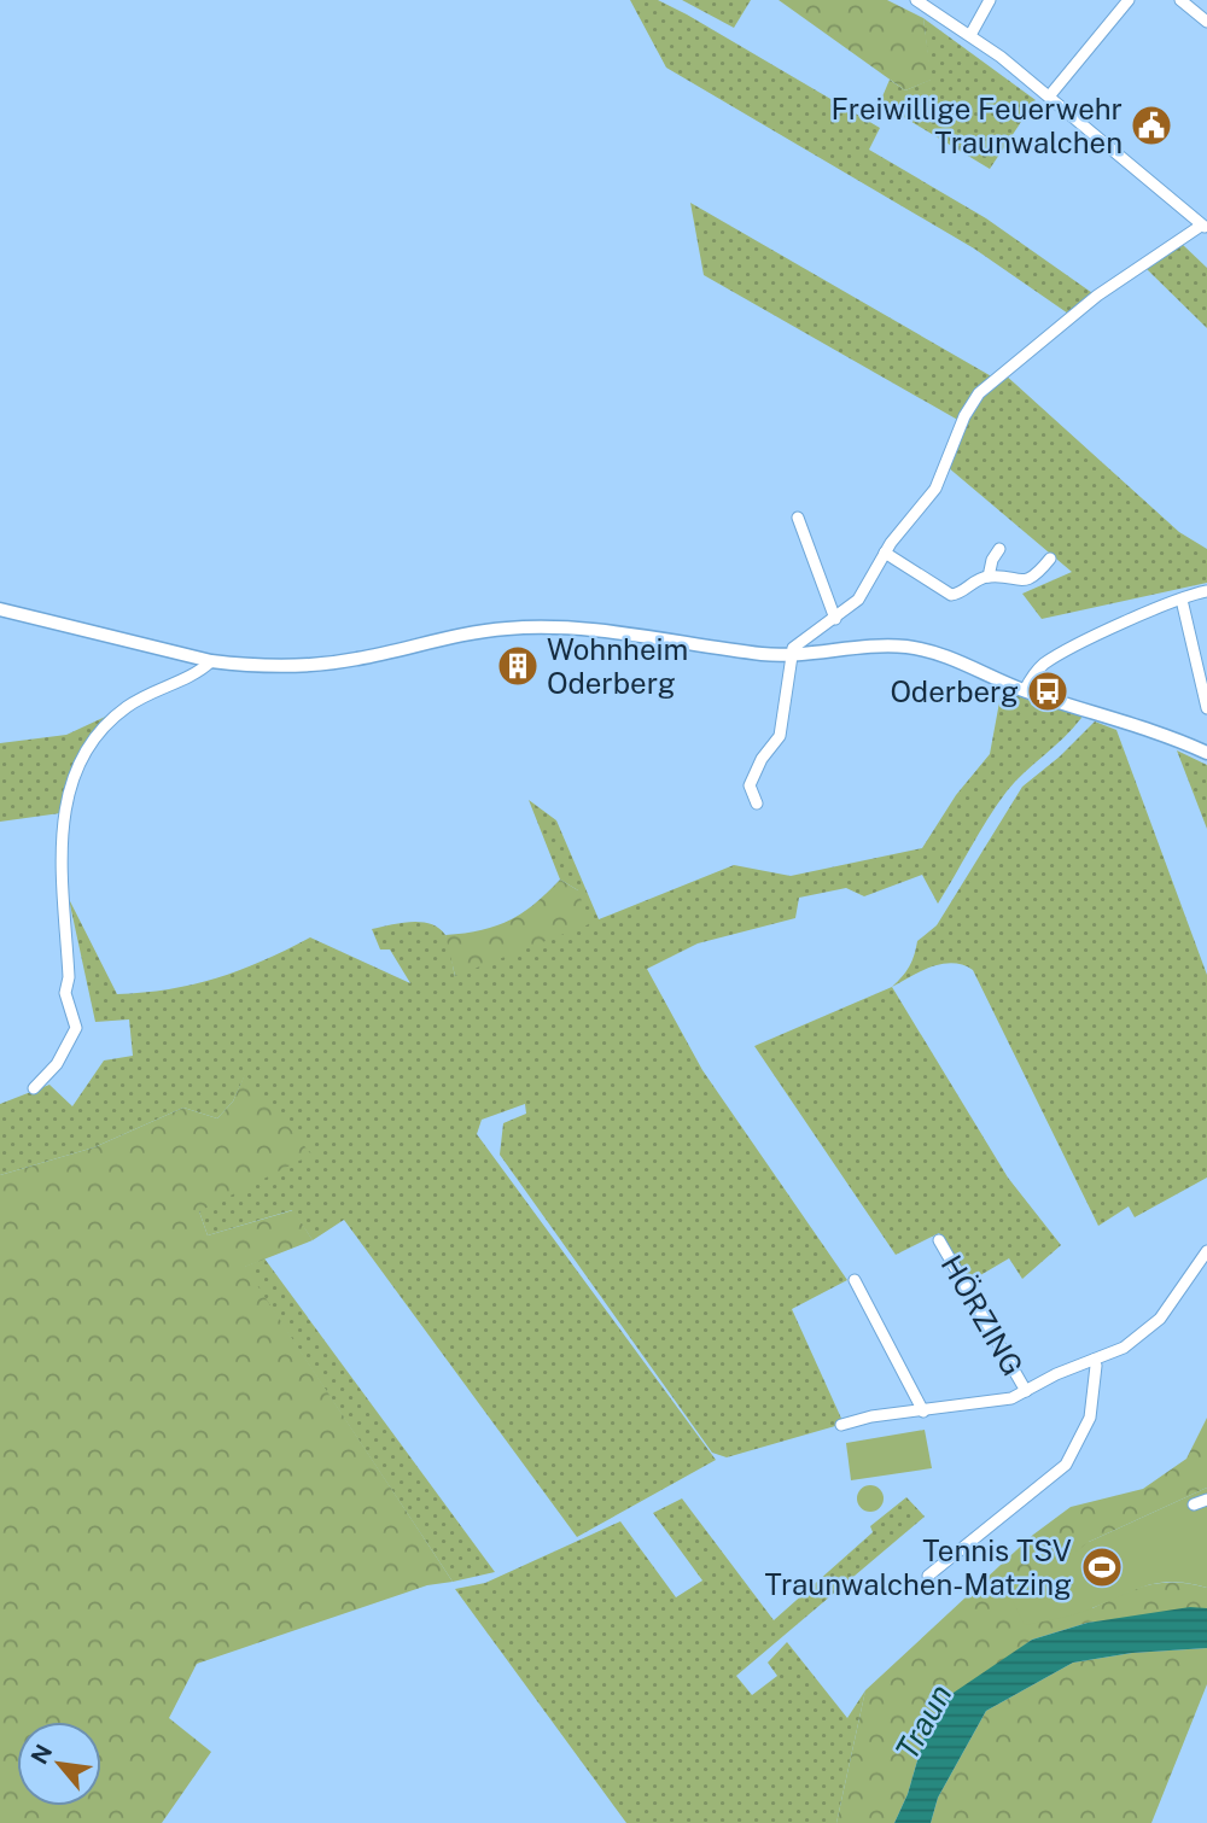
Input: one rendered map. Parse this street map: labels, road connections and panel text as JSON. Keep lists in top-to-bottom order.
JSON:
{
  "streets": {
    "street": ["HÖRZING"]
  },
  "water": ["Traun"],
  "places": {
    "public building": ["Freiwillige Feuerwehr Traunwalchen"],
    "building": ["Wohnheim Oderberg"],
    "bus stop": ["Oderberg"],
    "sports": ["Tennis TSV Traunwalchen-Matzing"]
  },
  "north": "top left"
}
